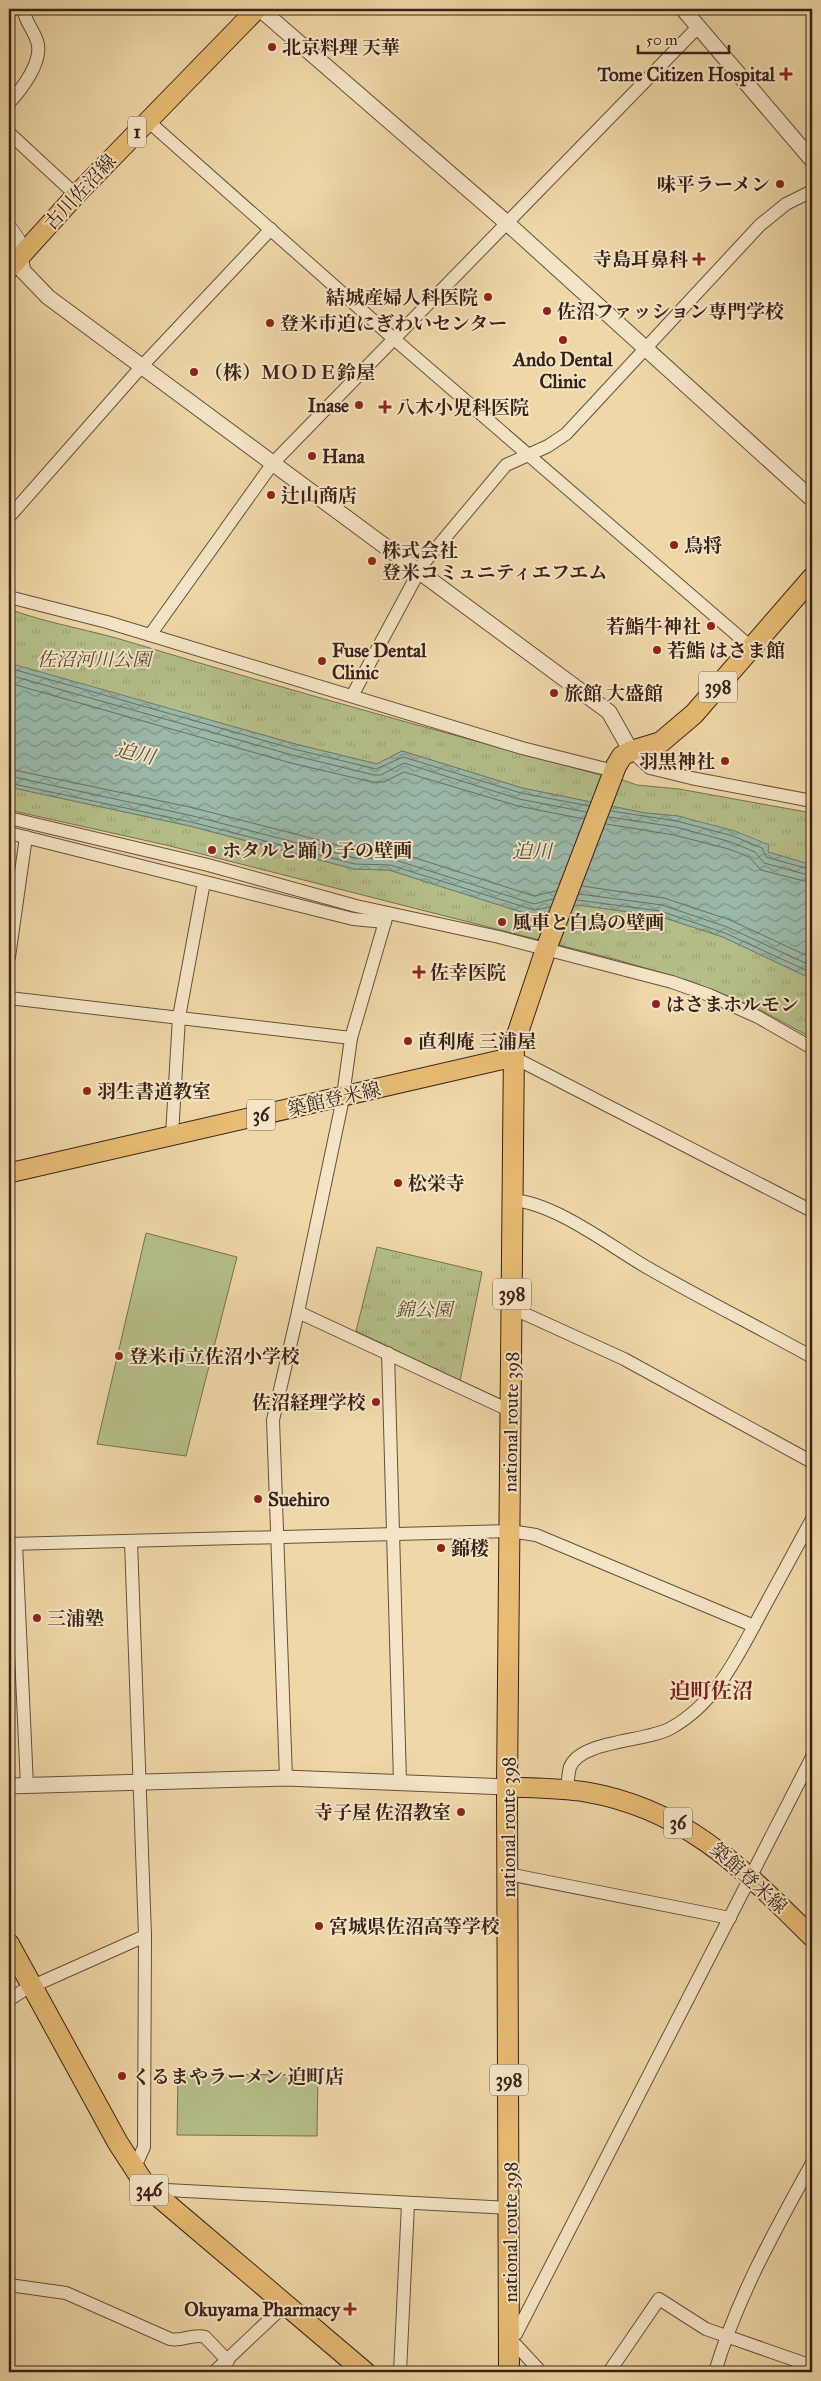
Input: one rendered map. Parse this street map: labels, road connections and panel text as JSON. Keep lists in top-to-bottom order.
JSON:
{
  "streets": {
    "highway": ["398", "national route 398", "346"],
    "main road": [
      "1",
      "古川佐沼線",
      "築館登米線",
      "36"
    ]
  },
  "crossings": [
    ["398", "national route 398"],
    ["築館登米線", "national route 398"]
  ],
  "districts": ["迫町佐沼"],
  "water": ["迫川"],
  "parks": ["佐沼河川公園", "錦公園"],
  "places": {
    "other": [
      "北京料理 天華",
      "味平ラーメン",
      "結城産婦人科医院",
      "佐沼ファッション専門学校",
      "登米市迫にぎわいセンター",
      "Ando Dental Clinic",
      "（株）ＭＯＤＥ鈴屋",
      "Inase",
      "Hana",
      "辻山商店",
      "鳥将",
      "株式会社 登米コミュニティエフエム",
      "若鮨牛神社",
      "若鮨 はさま館",
      "Fuse Dental Clinic",
      "旅館 大盛館",
      "羽黒神社",
      "ホタルと踊り子の壁画",
      "風車と白鳥の壁画",
      "はさまホルモン",
      "直利庵 三浦屋",
      "羽生書道教室",
      "松栄寺",
      "登米市立佐沼小学校",
      "佐沼経理学校",
      "Suehiro",
      "錦楼",
      "三浦塾",
      "寺子屋 佐沼教室",
      "宮城県佐沼高等学校",
      "くるまやラーメン 迫町店"
    ],
    "health": [
      "Tome Citizen Hospital",
      "寺島耳鼻科",
      "八木小児科医院",
      "佐幸医院",
      "Okuyama Pharmacy"
    ]
  },
  "scale_bar": "50 m"
}
